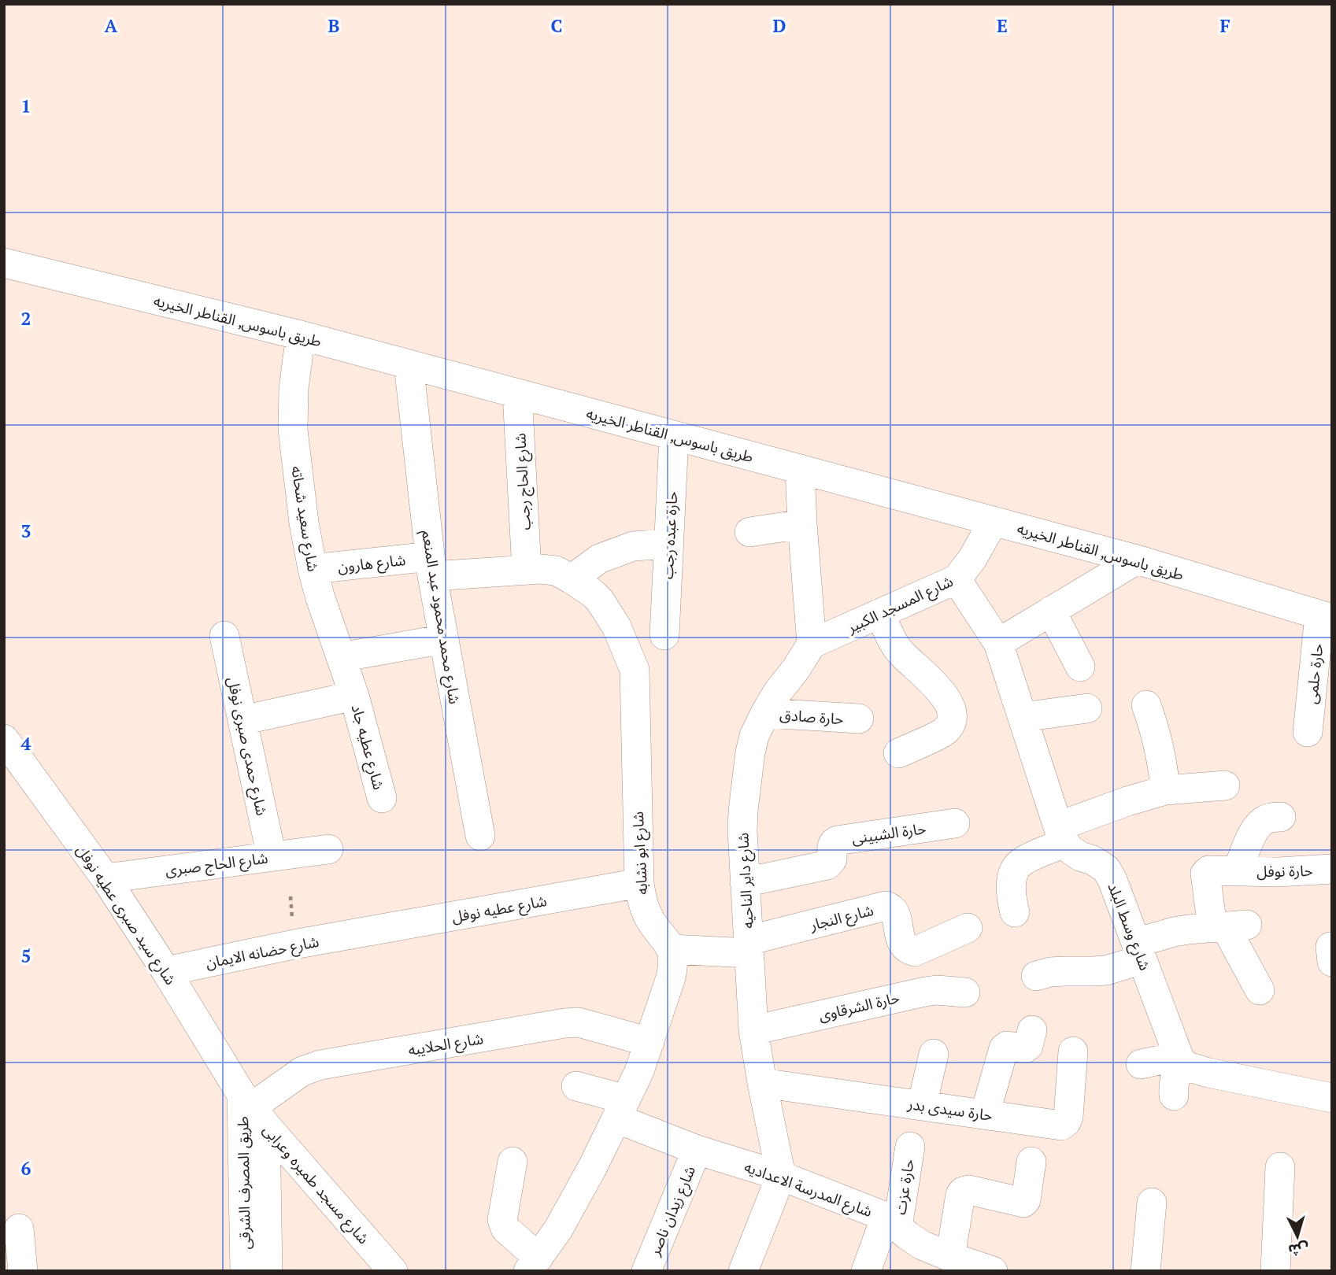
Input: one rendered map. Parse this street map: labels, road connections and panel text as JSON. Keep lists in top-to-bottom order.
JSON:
{
  "streets": {
    "street": [
      "طريق باسوس, القناطر الخيريه",
      "شارع الحاج رجب",
      "شارع سعيد شحاته",
      "حارة عبده رجب",
      "شارع هارون",
      "شارع المسجد الكبير",
      "شارع محمد محمود عبد المنعم",
      "حارة حلمى",
      "حارة صادق",
      "شارع حمدى صبرى نوفل",
      "شارع عطيه جاد",
      "حارة الشبينى",
      "شارع ابو نشابه",
      "شارع الحاج صبرى",
      "حارة نوفل",
      "شارع داير الناحيه",
      "شارع عطيه نوفل",
      "شارع سيد صبرى عطيه نوفل",
      "شارع النجار",
      "شارع وسط البلد",
      "شارع حضانه الايمان",
      "حارة الشرقاوى",
      "شارع الحلايبه",
      "حارة سيدى بدر",
      "طريق المصرف الشرقى",
      "شارع مسجد طميره وعرابى",
      "حارة عزت",
      "شارع المدرسة الاعداديه",
      "شارع زيدان ناصر"
    ]
  },
  "crossings": [
    ["طريق باسوس, القناطر الخيريه", "شارع الحاج رجب"],
    ["طريق باسوس, القناطر الخيريه", "شارع سعيد شحاته"],
    ["طريق باسوس, القناطر الخيريه", "حارة عبده رجب"],
    ["طريق باسوس, القناطر الخيريه", "شارع المسجد الكبير"],
    ["طريق باسوس, القناطر الخيريه", "شارع محمد محمود عبد المنعم"],
    ["طريق باسوس, القناطر الخيريه", "حارة حلمى"],
    ["شارع الحاج رجب", "شارع هارون"],
    ["شارع الحاج رجب", "شارع ابو نشابه"],
    ["شارع سعيد شحاته", "شارع هارون"],
    ["شارع سعيد شحاته", "شارع عطيه جاد"],
    ["شارع هارون", "شارع محمد محمود عبد المنعم"],
    ["شارع هارون", "شارع ابو نشابه"],
    ["شارع المسجد الكبير", "شارع داير الناحيه"],
    ["حارة صادق", "شارع داير الناحيه"],
    ["شارع حمدى صبرى نوفل", "شارع الحاج صبرى"],
    ["حارة الشبينى", "شارع داير الناحيه"],
    ["شارع ابو نشابه", "شارع عطيه نوفل"],
    ["شارع الحاج صبرى", "شارع سيد صبرى عطيه نوفل"],
    ["شارع داير الناحيه", "شارع النجار"],
    ["شارع داير الناحيه", "حارة الشرقاوى"],
    ["شارع داير الناحيه", "حارة سيدى بدر"],
    ["شارع داير الناحيه", "شارع المدرسة الاعداديه"],
    ["شارع عطيه نوفل", "شارع حضانه الايمان"],
    ["شارع سيد صبرى عطيه نوفل", "شارع حضانه الايمان"],
    ["شارع سيد صبرى عطيه نوفل", "شارع الحلايبه"],
    ["شارع سيد صبرى عطيه نوفل", "طريق المصرف الشرقى"],
    ["شارع سيد صبرى عطيه نوفل", "شارع مسجد طميره وعرابى"],
    ["شارع الحلايبه", "طريق المصرف الشرقى"],
    ["شارع الحلايبه", "شارع مسجد طميره وعرابى"],
    ["طريق المصرف الشرقى", "شارع مسجد طميره وعرابى"],
    ["حارة عزت", "شارع المدرسة الاعداديه"],
    ["شارع المدرسة الاعداديه", "شارع زيدان ناصر"]
  ],
  "north": "bottom",
  "grid": {
    "columns": [
      "A",
      "B",
      "C",
      "D",
      "E",
      "F"
    ],
    "rows": [
      "1",
      "2",
      "3",
      "4",
      "5",
      "6"
    ]
  }
}
